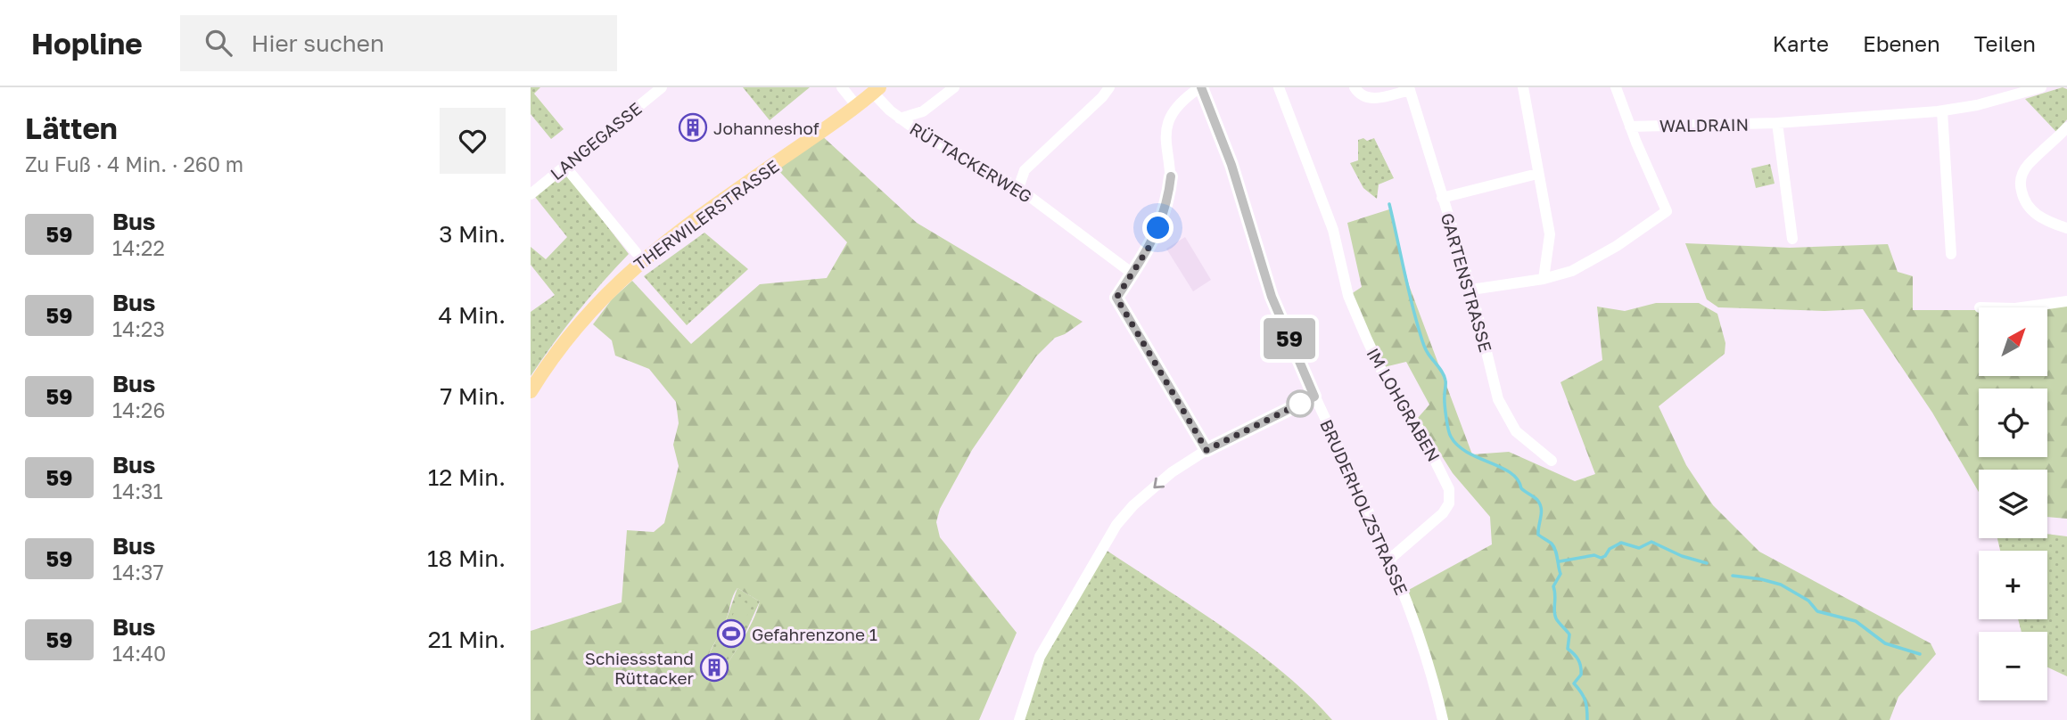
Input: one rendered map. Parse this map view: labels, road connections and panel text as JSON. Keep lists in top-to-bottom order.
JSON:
{
  "streets": {
    "main road": ["THERWILERSTRASSE"],
    "street": [
      "WALDRAIN",
      "LANGEGASSE",
      "RÜTTACKERWEG",
      "GARTENSTRASSE",
      "IM LOHGRABEN",
      "BRUDERHOLZSTRASSE"
    ]
  },
  "crossings": [
    ["RÜTTACKERWEG", "THERWILERSTRASSE"],
    ["IM LOHGRABEN", "BRUDERHOLZSTRASSE"]
  ],
  "places": {
    "building": ["Johanneshof", "Schiessstand Rüttacker"],
    "sports": ["Gefahrenzone 1"]
  },
  "lines": ["bus line 59"],
  "north": "top right",
  "page": {
    "header": "Hopline",
    "search": "Hier suchen",
    "nav": ["Karte", "Ebenen", "Teilen"],
    "heading": ["Lätten", "Zu Fuß · 4 Min. · 260 m"],
    "on_map": "59",
    "list": [
      {
        "mark": "59",
        "name": "Bus",
        "note": "14:22",
        "value": "3 Min."
      },
      {
        "mark": "59",
        "name": "Bus",
        "note": "14:23",
        "value": "4 Min."
      },
      {
        "mark": "59",
        "name": "Bus",
        "note": "14:26",
        "value": "7 Min."
      },
      {
        "mark": "59",
        "name": "Bus",
        "note": "14:31",
        "value": "12 Min."
      },
      {
        "mark": "59",
        "name": "Bus",
        "note": "14:37",
        "value": "18 Min."
      },
      {
        "mark": "59",
        "name": "Bus",
        "note": "14:40",
        "value": "21 Min."
      }
    ],
    "map_buttons": ["+", "−"]
  }
}
